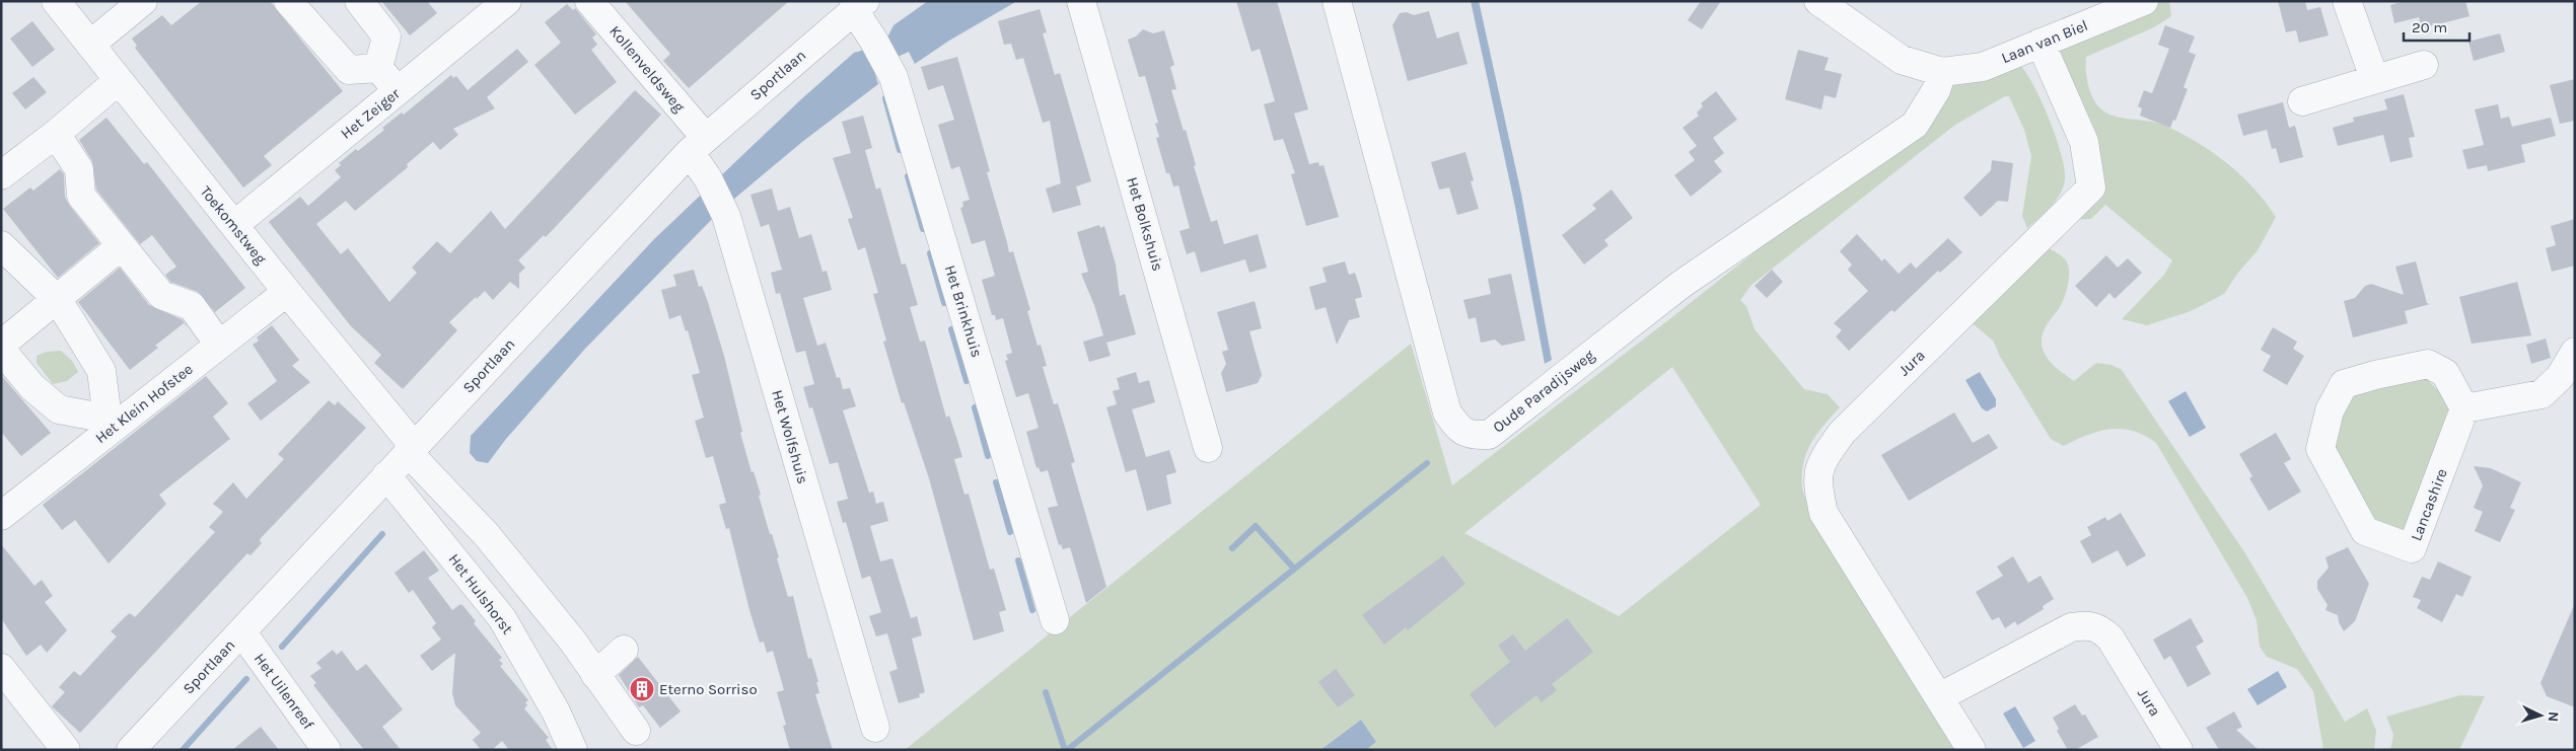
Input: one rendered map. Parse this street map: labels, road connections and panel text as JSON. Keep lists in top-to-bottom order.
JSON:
{
  "streets": {
    "street": [
      "Laan van Biel",
      "Kollenveldsweg",
      "Sportlaan",
      "Het Zeiger",
      "Het Bolkshuis",
      "Toekomstweg",
      "Het Brinkhuis",
      "Jura",
      "Oude Paradijsweg",
      "Het Klein Hofstee",
      "Het Wolfshuis",
      "Lancashire",
      "Het Hulshorst",
      "Het Uilenreef"
    ]
  },
  "crossings": [
    ["Laan van Biel", "Jura"],
    ["Laan van Biel", "Oude Paradijsweg"],
    ["Kollenveldsweg", "Sportlaan"],
    ["Kollenveldsweg", "Het Wolfshuis"],
    ["Sportlaan", "Toekomstweg"],
    ["Sportlaan", "Het Brinkhuis"],
    ["Sportlaan", "Het Wolfshuis"],
    ["Sportlaan", "Het Hulshorst"],
    ["Sportlaan", "Het Uilenreef"],
    ["Het Zeiger", "Toekomstweg"],
    ["Toekomstweg", "Het Klein Hofstee"]
  ],
  "places": {
    "building": ["Eterno Sorriso"]
  },
  "scale_bar": "20 m",
  "north": "right"
}
